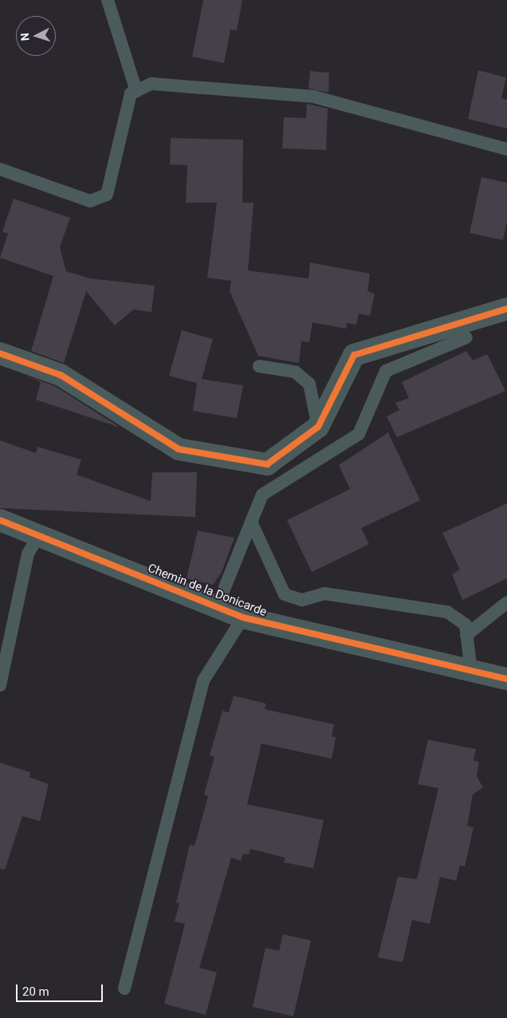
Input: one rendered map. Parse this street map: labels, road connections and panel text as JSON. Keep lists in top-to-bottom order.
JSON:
{
  "streets": {
    "street": ["Chemin de la Donicarde"]
  },
  "scale_bar": "20 m",
  "north": "left"
}
